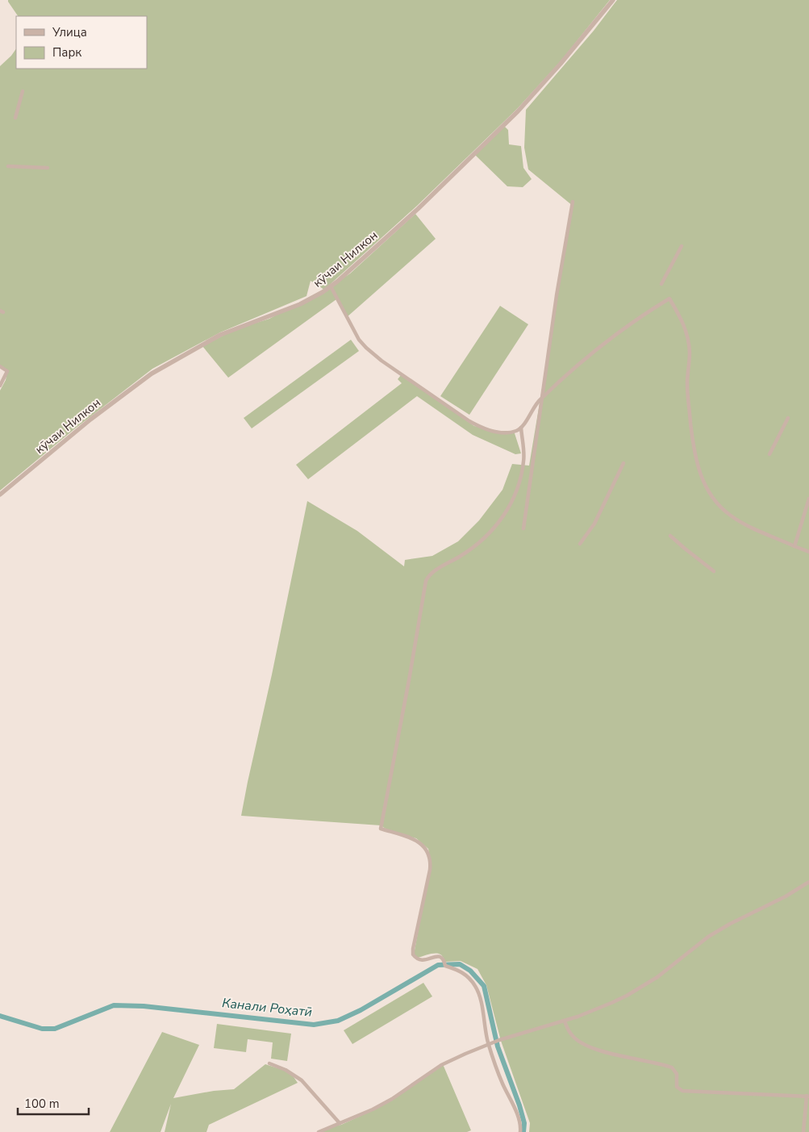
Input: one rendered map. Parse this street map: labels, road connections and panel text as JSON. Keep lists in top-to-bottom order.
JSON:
{
  "streets": {
    "street": ["кӯчаи Нилкон"]
  },
  "water": ["Канали Роҳатӣ"],
  "legend": ["Улица", "Парк"],
  "scale_bar": "100 m"
}
